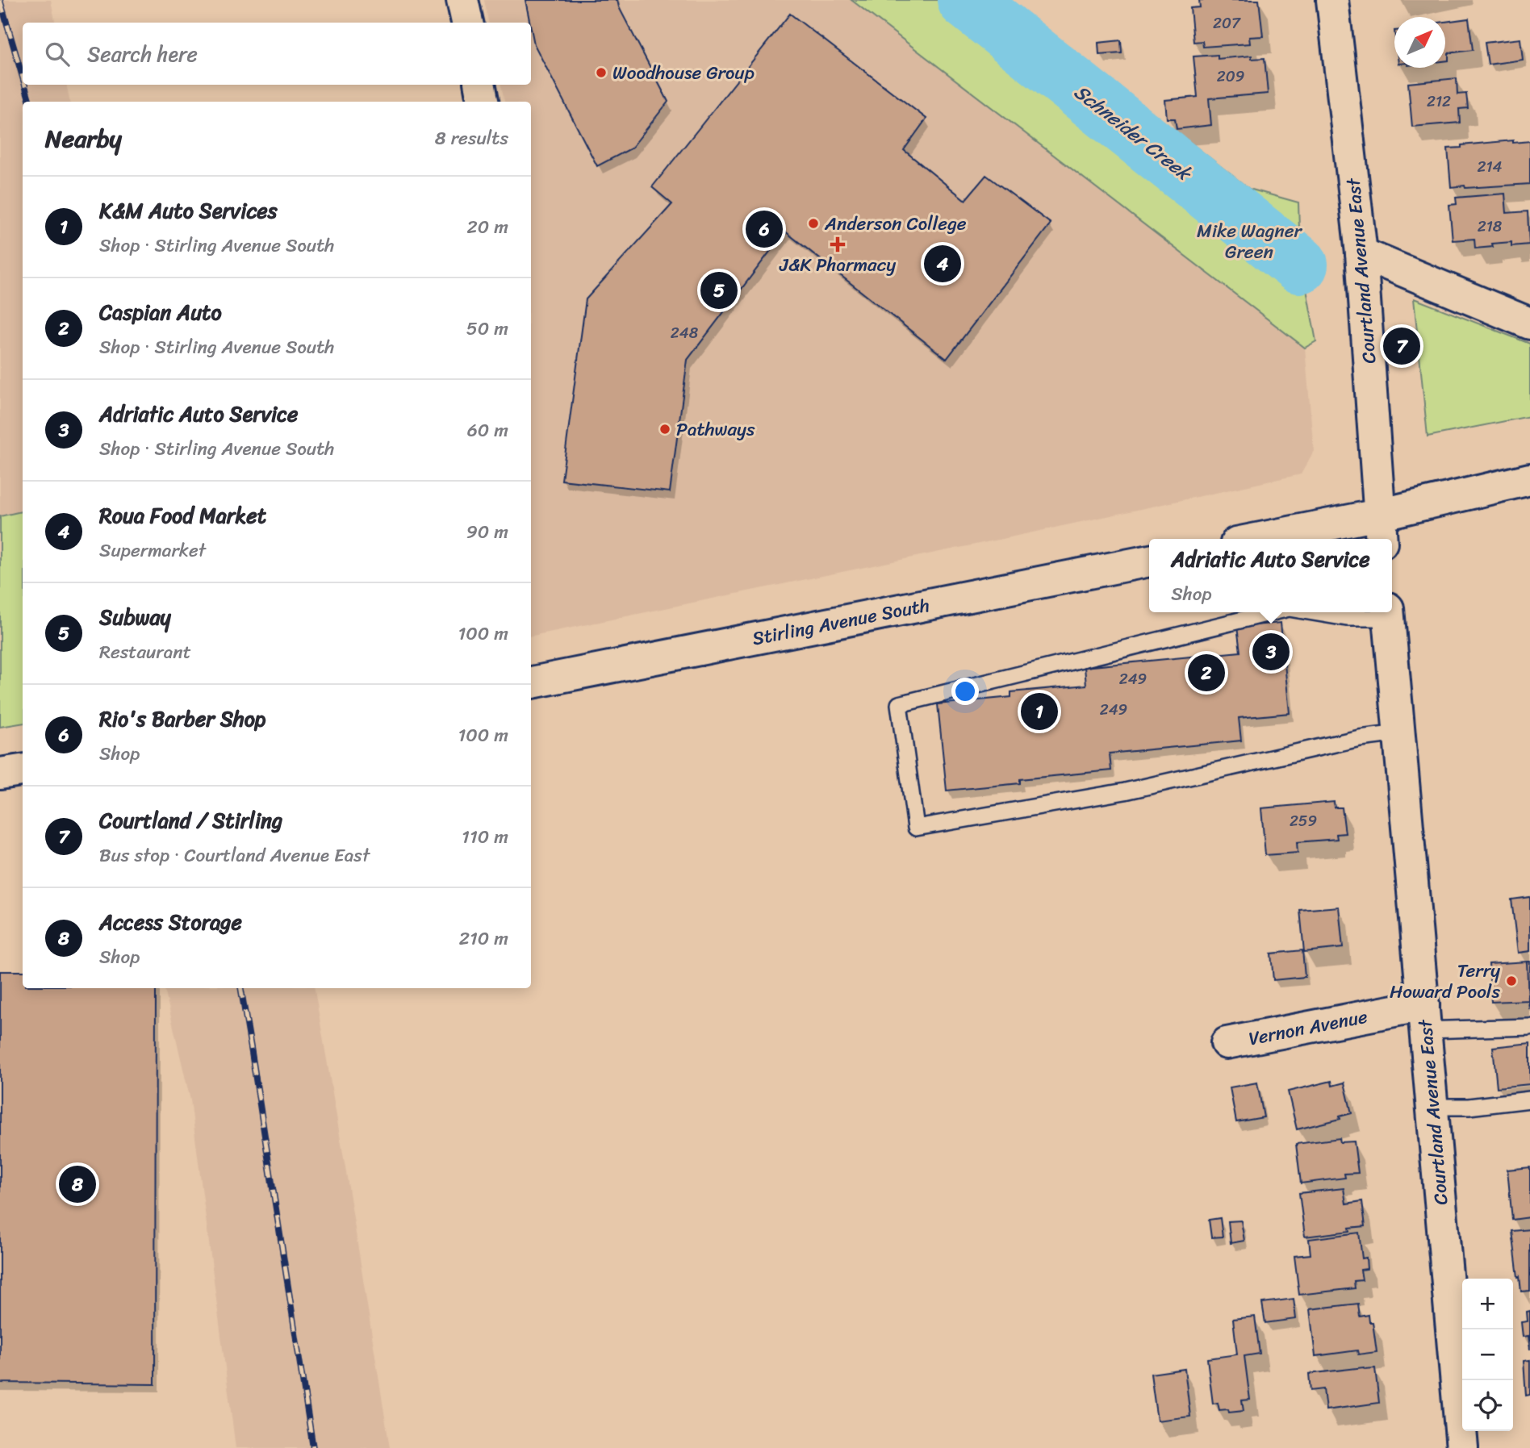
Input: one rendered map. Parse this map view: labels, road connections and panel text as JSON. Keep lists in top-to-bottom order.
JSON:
{
  "streets": {
    "street": ["Courtland Avenue East", "Stirling Avenue South", "Vernon Avenue"]
  },
  "crossings": [
    ["Courtland Avenue East", "Vernon Avenue"]
  ],
  "water": ["Schneider Creek"],
  "parks": ["Mike Wagner Green"],
  "places": {
    "other": [
      "Woodhouse Group",
      "Anderson College",
      "Pathways",
      "Terry Howard Pools"
    ],
    "health": ["J&K Pharmacy"]
  },
  "house_numbers": [
    "207",
    "209",
    "212",
    "214",
    "218",
    "248",
    "249",
    "249",
    "259"
  ],
  "north": "top right",
  "page": {
    "search": "Search here",
    "heading": ["Nearby", "8 results"],
    "list": [
      {
        "mark": "1",
        "name": "K&M Auto Services",
        "note": "Shop · Stirling Avenue South",
        "value": "20 m"
      },
      {
        "mark": "2",
        "name": "Caspian Auto",
        "note": "Shop · Stirling Avenue South",
        "value": "50 m"
      },
      {
        "mark": "3",
        "name": "Adriatic Auto Service",
        "note": "Shop · Stirling Avenue South",
        "value": "60 m"
      },
      {
        "mark": "4",
        "name": "Roua Food Market",
        "note": "Supermarket",
        "value": "90 m"
      },
      {
        "mark": "5",
        "name": "Subway",
        "note": "Restaurant",
        "value": "100 m"
      },
      {
        "mark": "6",
        "name": "Rio's Barber Shop",
        "note": "Shop",
        "value": "100 m"
      },
      {
        "mark": "7",
        "name": "Courtland / Stirling",
        "note": "Bus stop · Courtland Avenue East",
        "value": "110 m"
      },
      {
        "mark": "8",
        "name": "Access Storage",
        "note": "Shop",
        "value": "210 m"
      }
    ],
    "pins": [
      "6",
      "4",
      "5",
      "7",
      "3",
      "2",
      "1",
      "8"
    ],
    "popup": ["Adriatic Auto Service", "Shop"],
    "map_buttons": ["+", "−"]
  }
}
